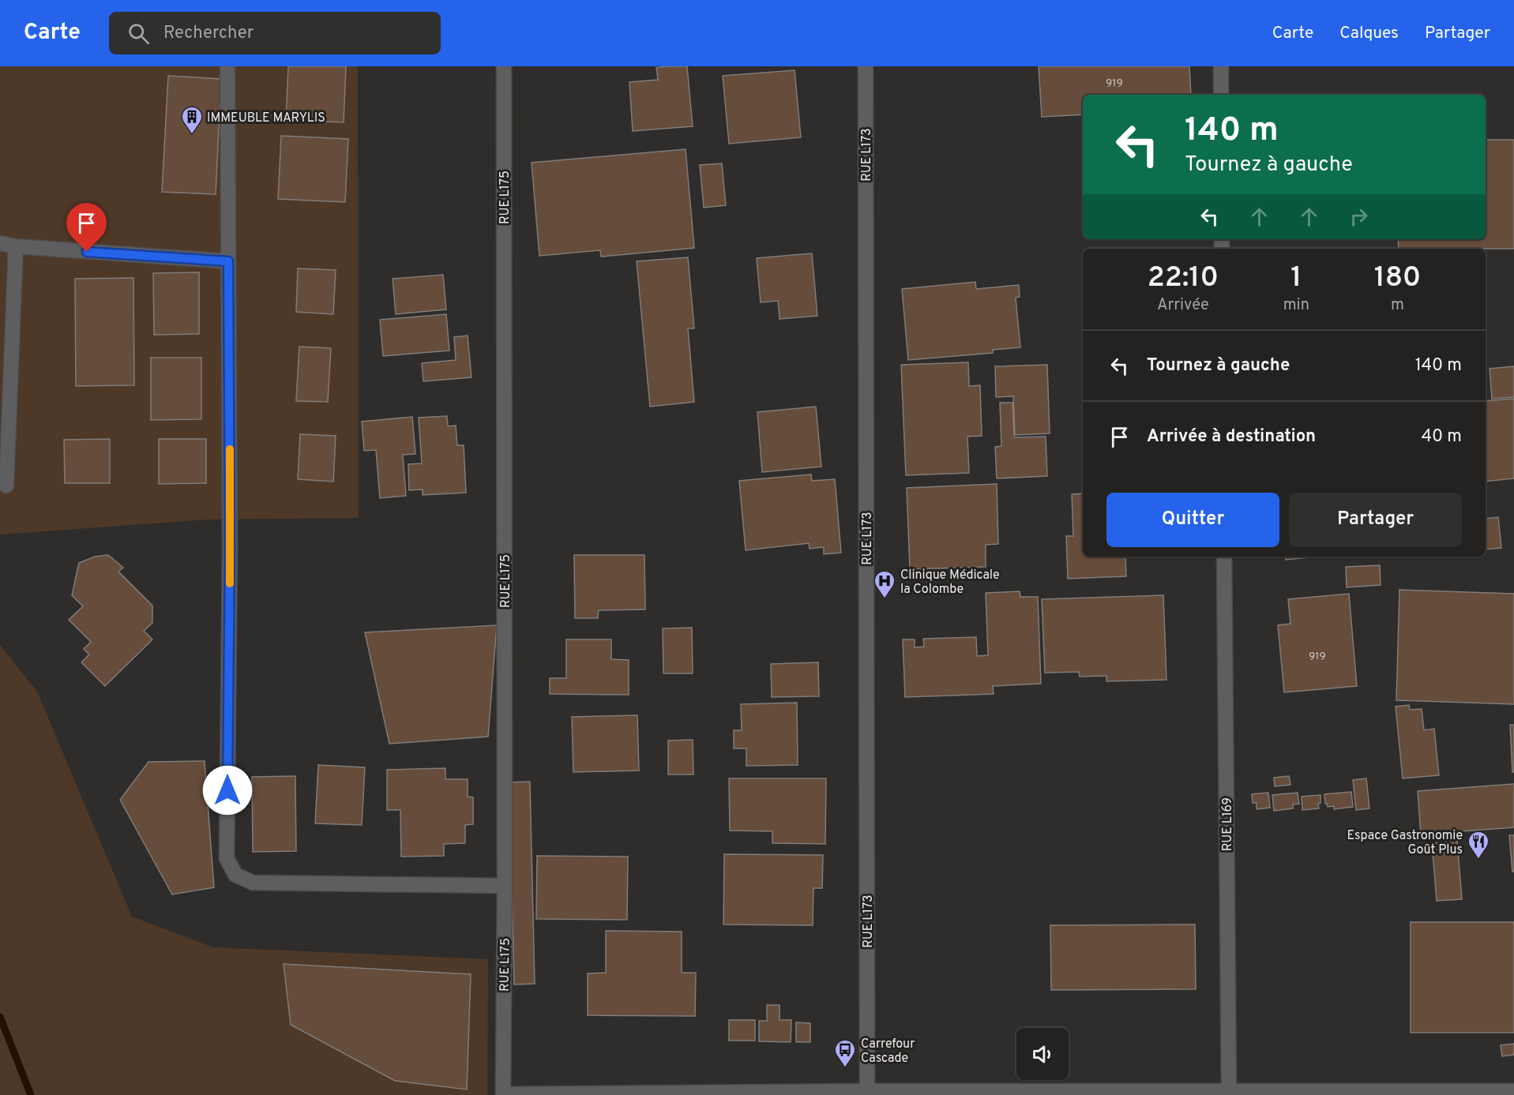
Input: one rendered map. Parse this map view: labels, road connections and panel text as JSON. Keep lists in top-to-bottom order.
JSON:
{
  "streets": {
    "street": ["RUE L173", "RUE L175", "RUE L169"]
  },
  "places": {
    "building": ["IMMEUBLE MARYLIS"],
    "hospital": ["Clinique Médicale la Colombe"],
    "restaurant": ["Espace Gastronomie Goût Plus"],
    "bus stop": ["Carrefour Cascade"]
  },
  "house_numbers": ["919", "919"],
  "page": {
    "header": "Carte",
    "search": "Rechercher",
    "nav": ["Carte", "Calques", "Partager"],
    "turn": ["140 m", "Tournez à gauche"],
    "eta": [
      "22:10",
      "Arrivée",
      "1",
      "min",
      "180",
      "m"
    ],
    "list": [
      {
        "name": "Tournez à gauche",
        "value": "140 m"
      },
      {
        "name": "Arrivée à destination",
        "value": "40 m"
      }
    ],
    "buttons": ["Quitter", "Partager"]
  }
}
